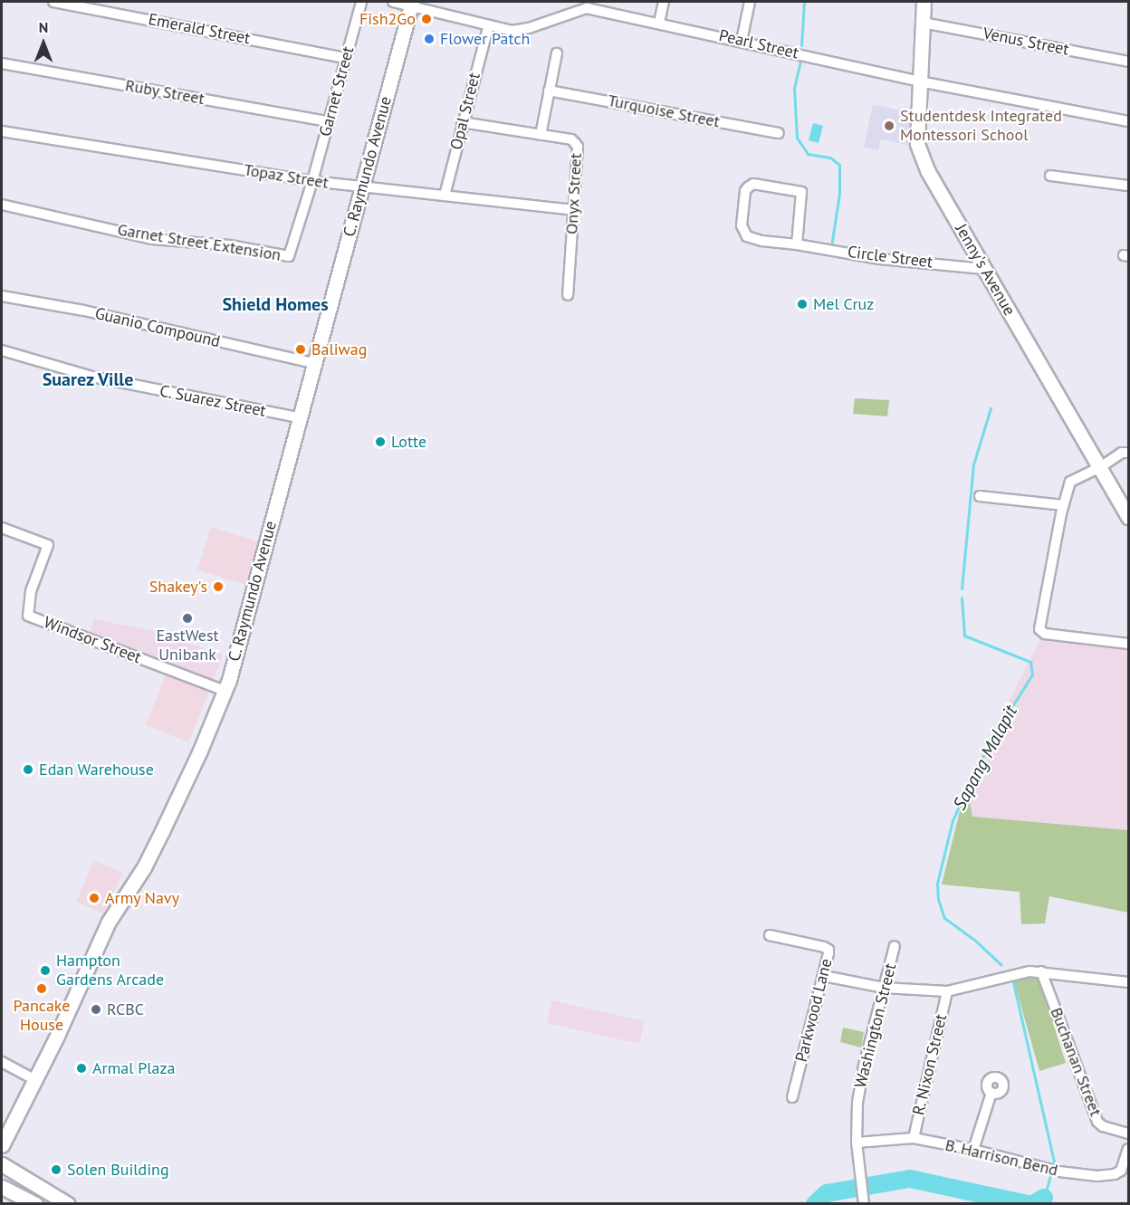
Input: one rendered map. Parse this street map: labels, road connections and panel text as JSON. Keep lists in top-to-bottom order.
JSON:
{
  "streets": {
    "main road": ["C. Raymundo Avenue", "Jenny's Avenue"],
    "street": [
      "Emerald Street",
      "Venus Street",
      "Pearl Street",
      "Garnet Street",
      "Ruby Street",
      "Opal Street",
      "Turquoise Street",
      "Topaz Street",
      "Onyx Street",
      "Garnet Street Extension",
      "Circle Street",
      "Guanio Compound",
      "C. Suarez Street",
      "Windsor Street",
      "Parkwood Lane",
      "Washington Street",
      "Buchanan Street",
      "R. Nixon Street",
      "B. Harrison Bend"
    ]
  },
  "crossings": [
    ["Emerald Street", "Garnet Street"],
    ["Venus Street", "Jenny's Avenue"],
    ["Pearl Street", "Opal Street"],
    ["Pearl Street", "C. Raymundo Avenue"],
    ["Pearl Street", "Jenny's Avenue"],
    ["Garnet Street", "Ruby Street"],
    ["Garnet Street", "Topaz Street"],
    ["Garnet Street", "Garnet Street Extension"],
    ["Opal Street", "Topaz Street"],
    ["Opal Street", "Onyx Street"],
    ["C. Raymundo Avenue", "Topaz Street"],
    ["C. Raymundo Avenue", "Guanio Compound"],
    ["C. Raymundo Avenue", "C. Suarez Street"],
    ["C. Raymundo Avenue", "Windsor Street"],
    ["Topaz Street", "Onyx Street"],
    ["Topaz Street", "Garnet Street Extension"],
    ["Circle Street", "Jenny's Avenue"],
    ["Washington Street", "B. Harrison Bend"],
    ["R. Nixon Street", "B. Harrison Bend"]
  ],
  "districts": ["Shield Homes", "Suarez Ville"],
  "water": ["Sapang Malapit"],
  "places": [
    "Fish2Go",
    "Flower Patch",
    "Studentdesk Integrated Montessori School",
    "Mel Cruz",
    "Baliwag",
    "Lotte",
    "Shakey's",
    "EastWest Unibank",
    "Edan Warehouse",
    "Army Navy",
    "Hampton Gardens Arcade",
    "Pancake House",
    "RCBC",
    "Armal Plaza",
    "Solen Building"
  ],
  "north": "top"
}
